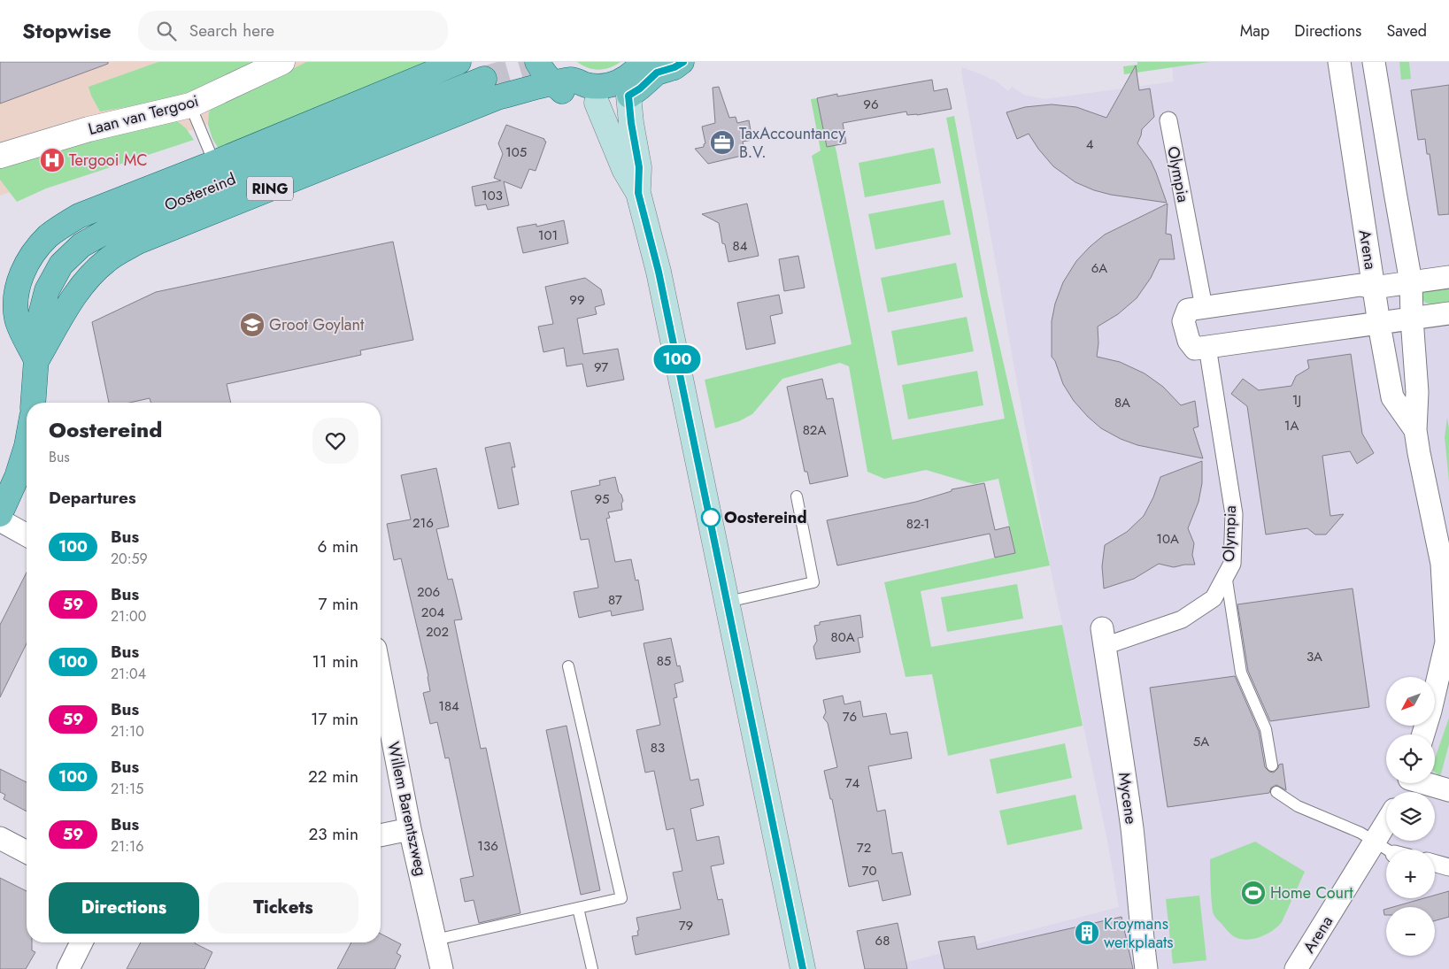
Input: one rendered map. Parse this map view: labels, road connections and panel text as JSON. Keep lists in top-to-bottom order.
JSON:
{
  "streets": {
    "main road": ["RING", "Oostereind"],
    "street": [
      "Laan van Tergooi",
      "Olympia",
      "Arena",
      "Mycene",
      "Willem Barentszweg"
    ]
  },
  "crossings": [
    ["Olympia", "Mycene"],
    ["RING", "Oostereind"]
  ],
  "places": {
    "office": ["TaxAccountancy B.V."],
    "hospital": ["Tergooi MC"],
    "school or university": ["Groot Goylant"],
    "other": ["Oostereind"],
    "sports": ["Home Court"],
    "building": ["Kroymans werkplaats"]
  },
  "lines": ["bus line 100"],
  "house_numbers": [
    "96",
    "4",
    "105",
    "103",
    "101",
    "84",
    "6A",
    "99",
    "97",
    "1J",
    "8A",
    "1A",
    "82A",
    "95",
    "216",
    "82-1",
    "10A",
    "206",
    "87",
    "204",
    "202",
    "80A",
    "3A",
    "85",
    "184",
    "76",
    "5A",
    "83",
    "74",
    "136",
    "72",
    "70",
    "79",
    "68"
  ],
  "north": "bottom left",
  "page": {
    "header": "Stopwise",
    "search": "Search here",
    "nav": ["Map", "Directions", "Saved"],
    "on_map": "100",
    "heading": [
      ["Oostereind", "Bus"],
      "Departures"
    ],
    "list": [
      {
        "mark": "100",
        "name": "Bus",
        "note": "20:59",
        "value": "6 min"
      },
      {
        "mark": "59",
        "name": "Bus",
        "note": "21:00",
        "value": "7 min"
      },
      {
        "mark": "100",
        "name": "Bus",
        "note": "21:04",
        "value": "11 min"
      },
      {
        "mark": "59",
        "name": "Bus",
        "note": "21:10",
        "value": "17 min"
      },
      {
        "mark": "100",
        "name": "Bus",
        "note": "21:15",
        "value": "22 min"
      },
      {
        "mark": "59",
        "name": "Bus",
        "note": "21:16",
        "value": "23 min"
      }
    ],
    "map_buttons": ["+", "−"],
    "buttons": ["Directions", "Tickets"]
  }
}
